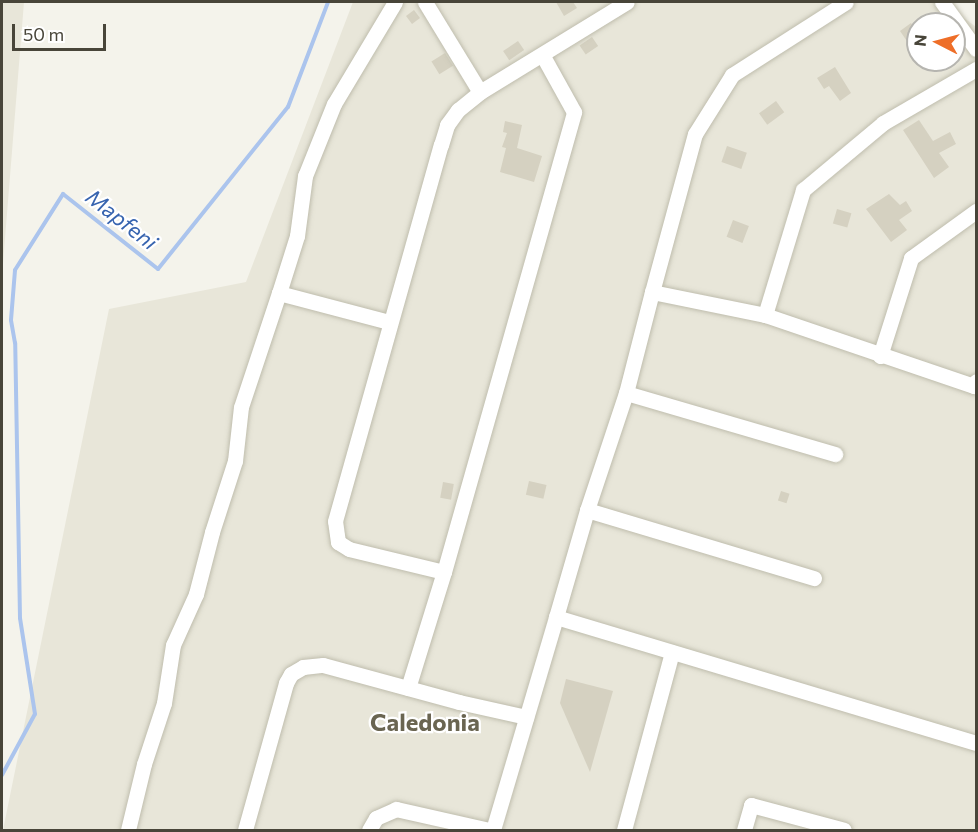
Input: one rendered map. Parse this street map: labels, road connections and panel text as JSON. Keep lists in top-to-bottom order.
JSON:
{
  "districts": ["Caledonia"],
  "water": ["Mapfeni"],
  "scale_bar": "50 m",
  "north": "left"
}
